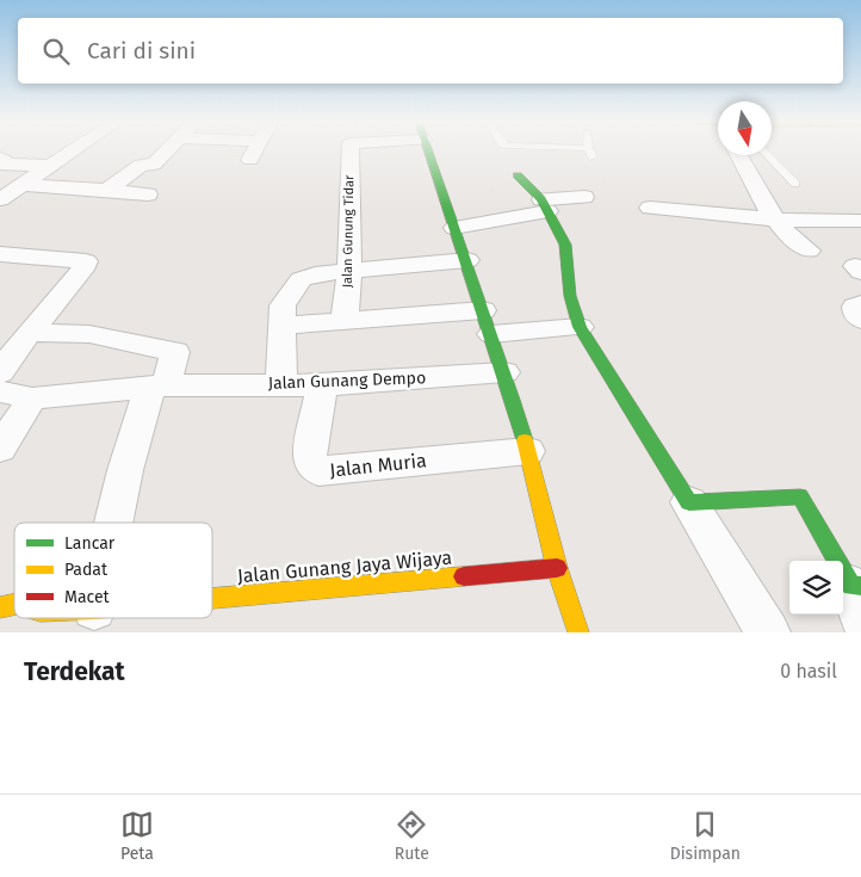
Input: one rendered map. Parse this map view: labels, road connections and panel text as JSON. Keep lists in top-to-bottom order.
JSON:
{
  "streets": {
    "street": [
      "Jalan Gunung Tidar",
      "Jalan Gunang Dempo",
      "Jalan Muria",
      "Jalan Gunang Jaya Wijaya"
    ]
  },
  "crossings": [
    ["Jalan Gunang Dempo", "Jalan Muria"]
  ],
  "legend": ["Lancar", "Padat", "Macet"],
  "north": "bottom",
  "page": {
    "search": "Cari di sini",
    "heading": ["Terdekat", "0 hasil"],
    "nav": ["Peta", "Rute", "Disimpan"]
  }
}
